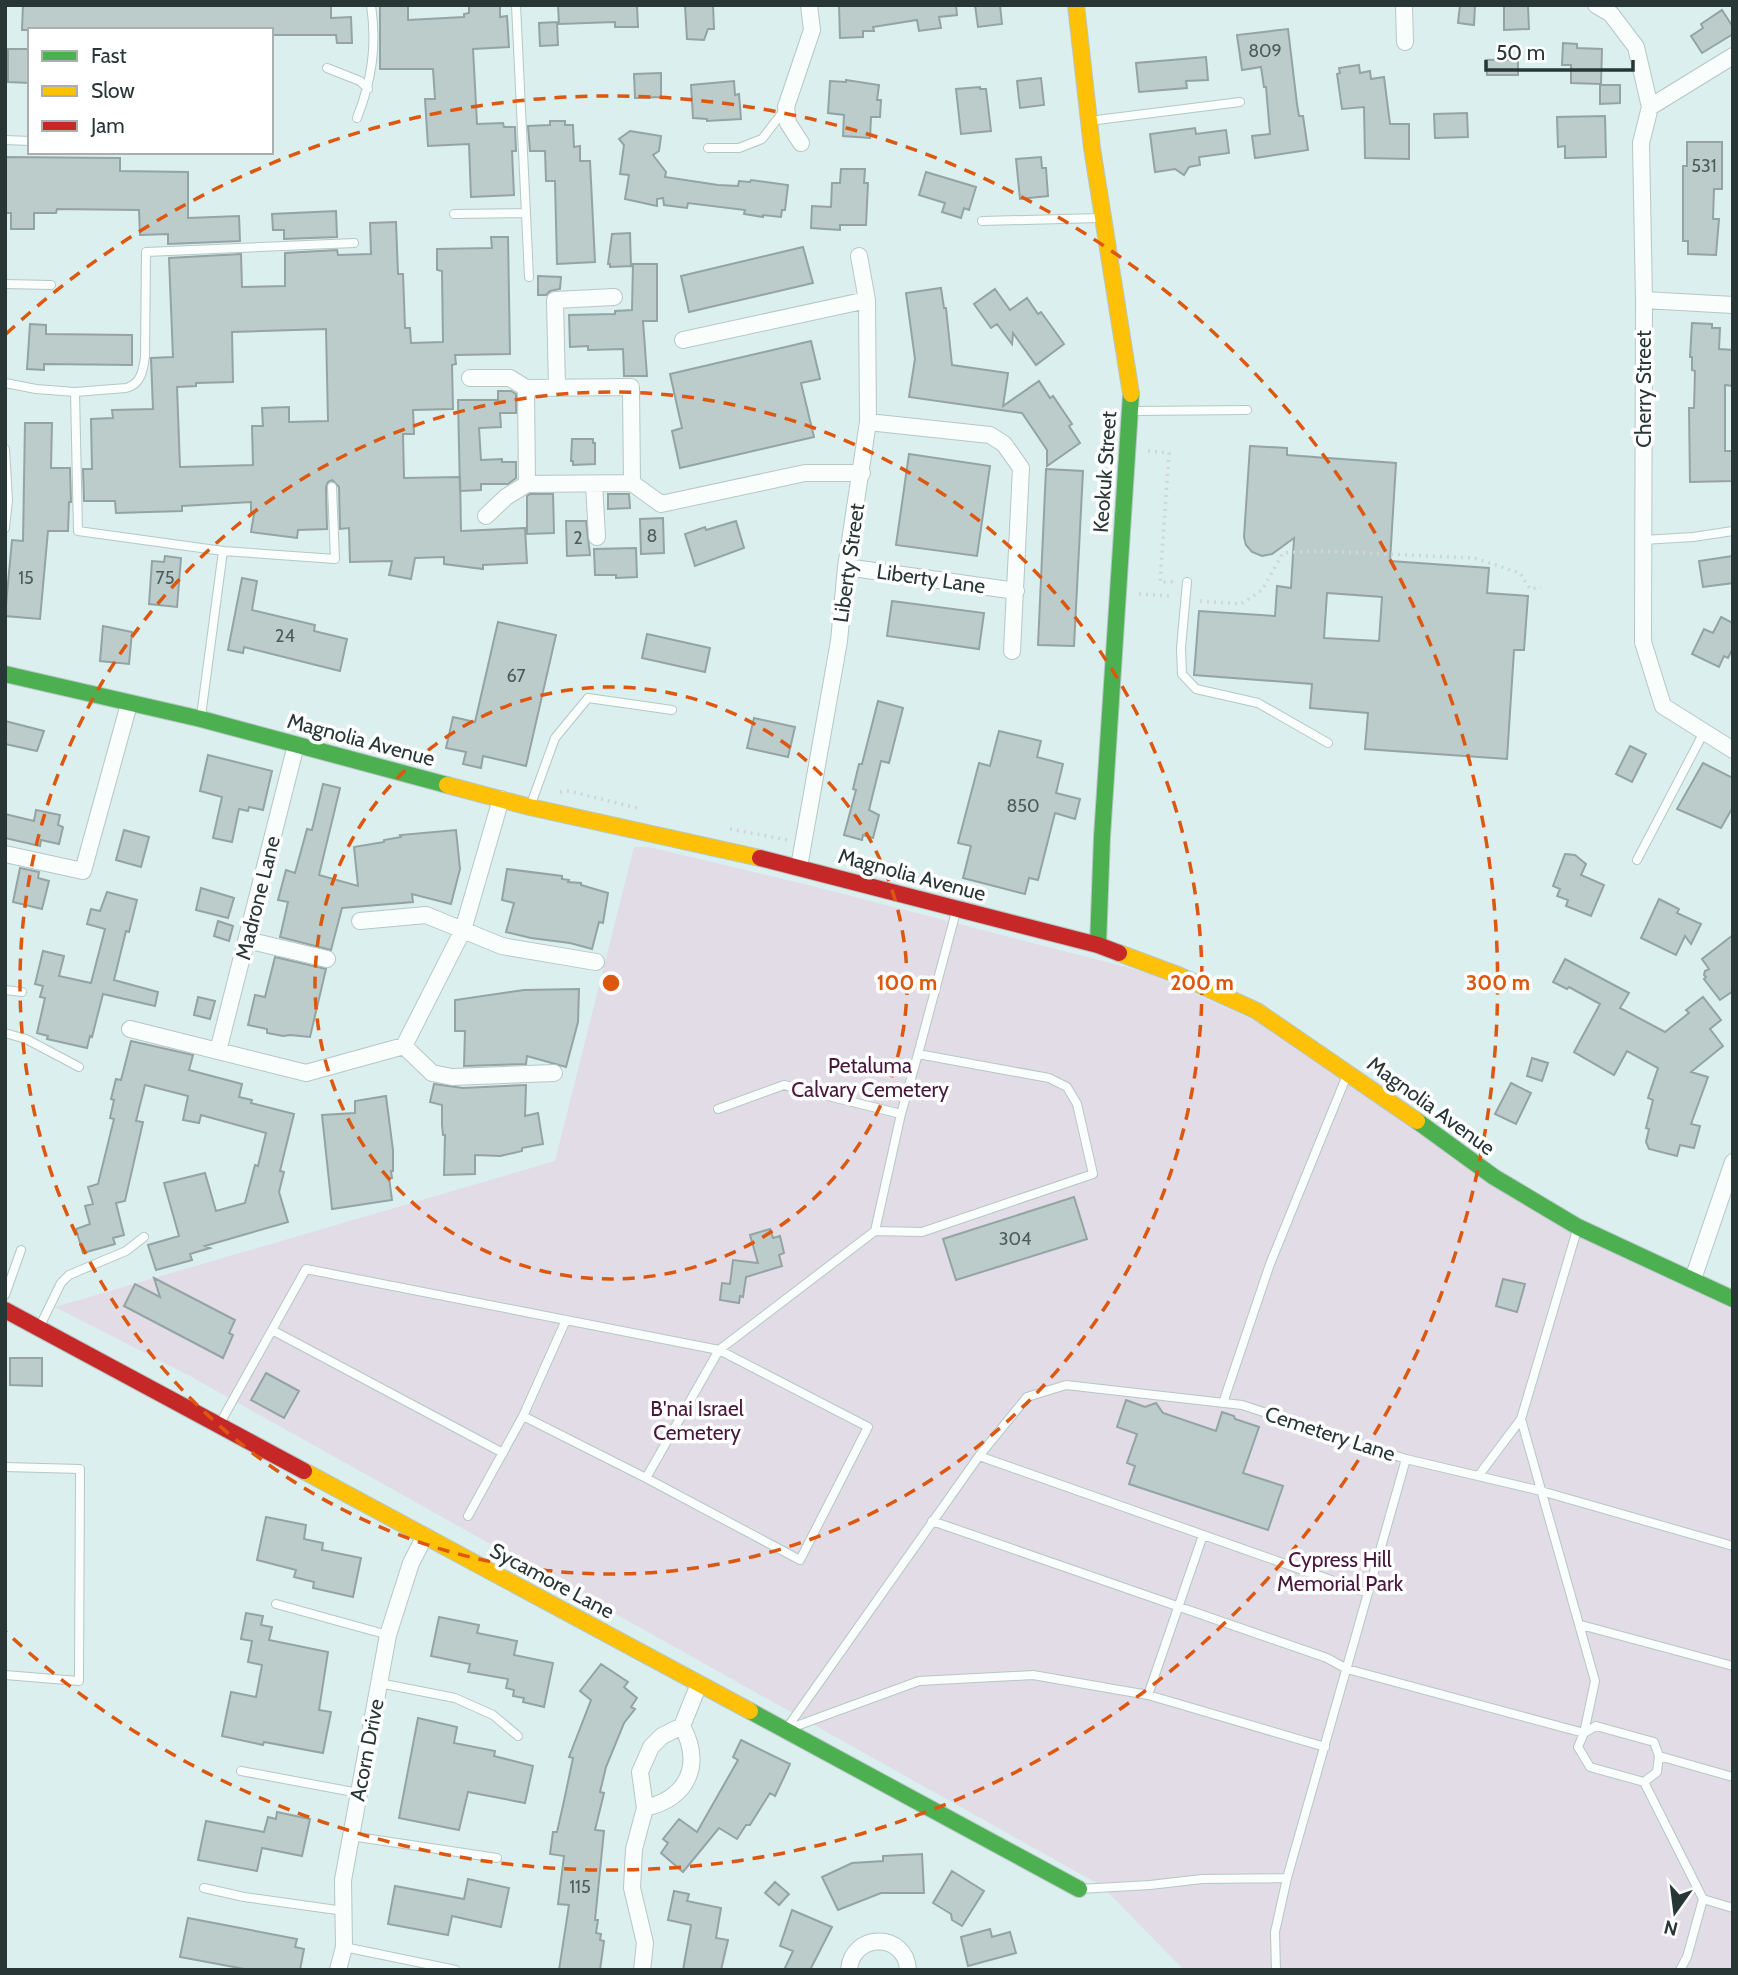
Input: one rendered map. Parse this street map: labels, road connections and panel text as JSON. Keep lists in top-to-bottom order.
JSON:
{
  "streets": {
    "street": [
      "Cherry Street",
      "Keokuk Street",
      "Liberty Street",
      "Liberty Lane",
      "Magnolia Avenue",
      "Madrone Lane",
      "Sycamore Lane",
      "Acorn Drive"
    ],
    "lane": ["Cemetery Lane"]
  },
  "crossings": [
    ["Keokuk Street", "Magnolia Avenue"],
    ["Liberty Street", "Liberty Lane"],
    ["Liberty Street", "Magnolia Avenue"],
    ["Magnolia Avenue", "Madrone Lane"],
    ["Cemetery Lane", "Sycamore Lane"],
    ["Sycamore Lane", "Acorn Drive"]
  ],
  "parks": ["Petaluma Calvary Cemetery", "B'nai Israel Cemetery", "Cypress Hill Memorial Park"],
  "house_numbers": [
    "809",
    "531",
    "8",
    "2",
    "15",
    "75",
    "24",
    "67",
    "850",
    "304",
    "115"
  ],
  "legend": ["Fast", "Slow", "Jam"],
  "scale_bar": "50 m",
  "north": "bottom",
  "rings": ["100 m", "200 m", "300 m"]
}
